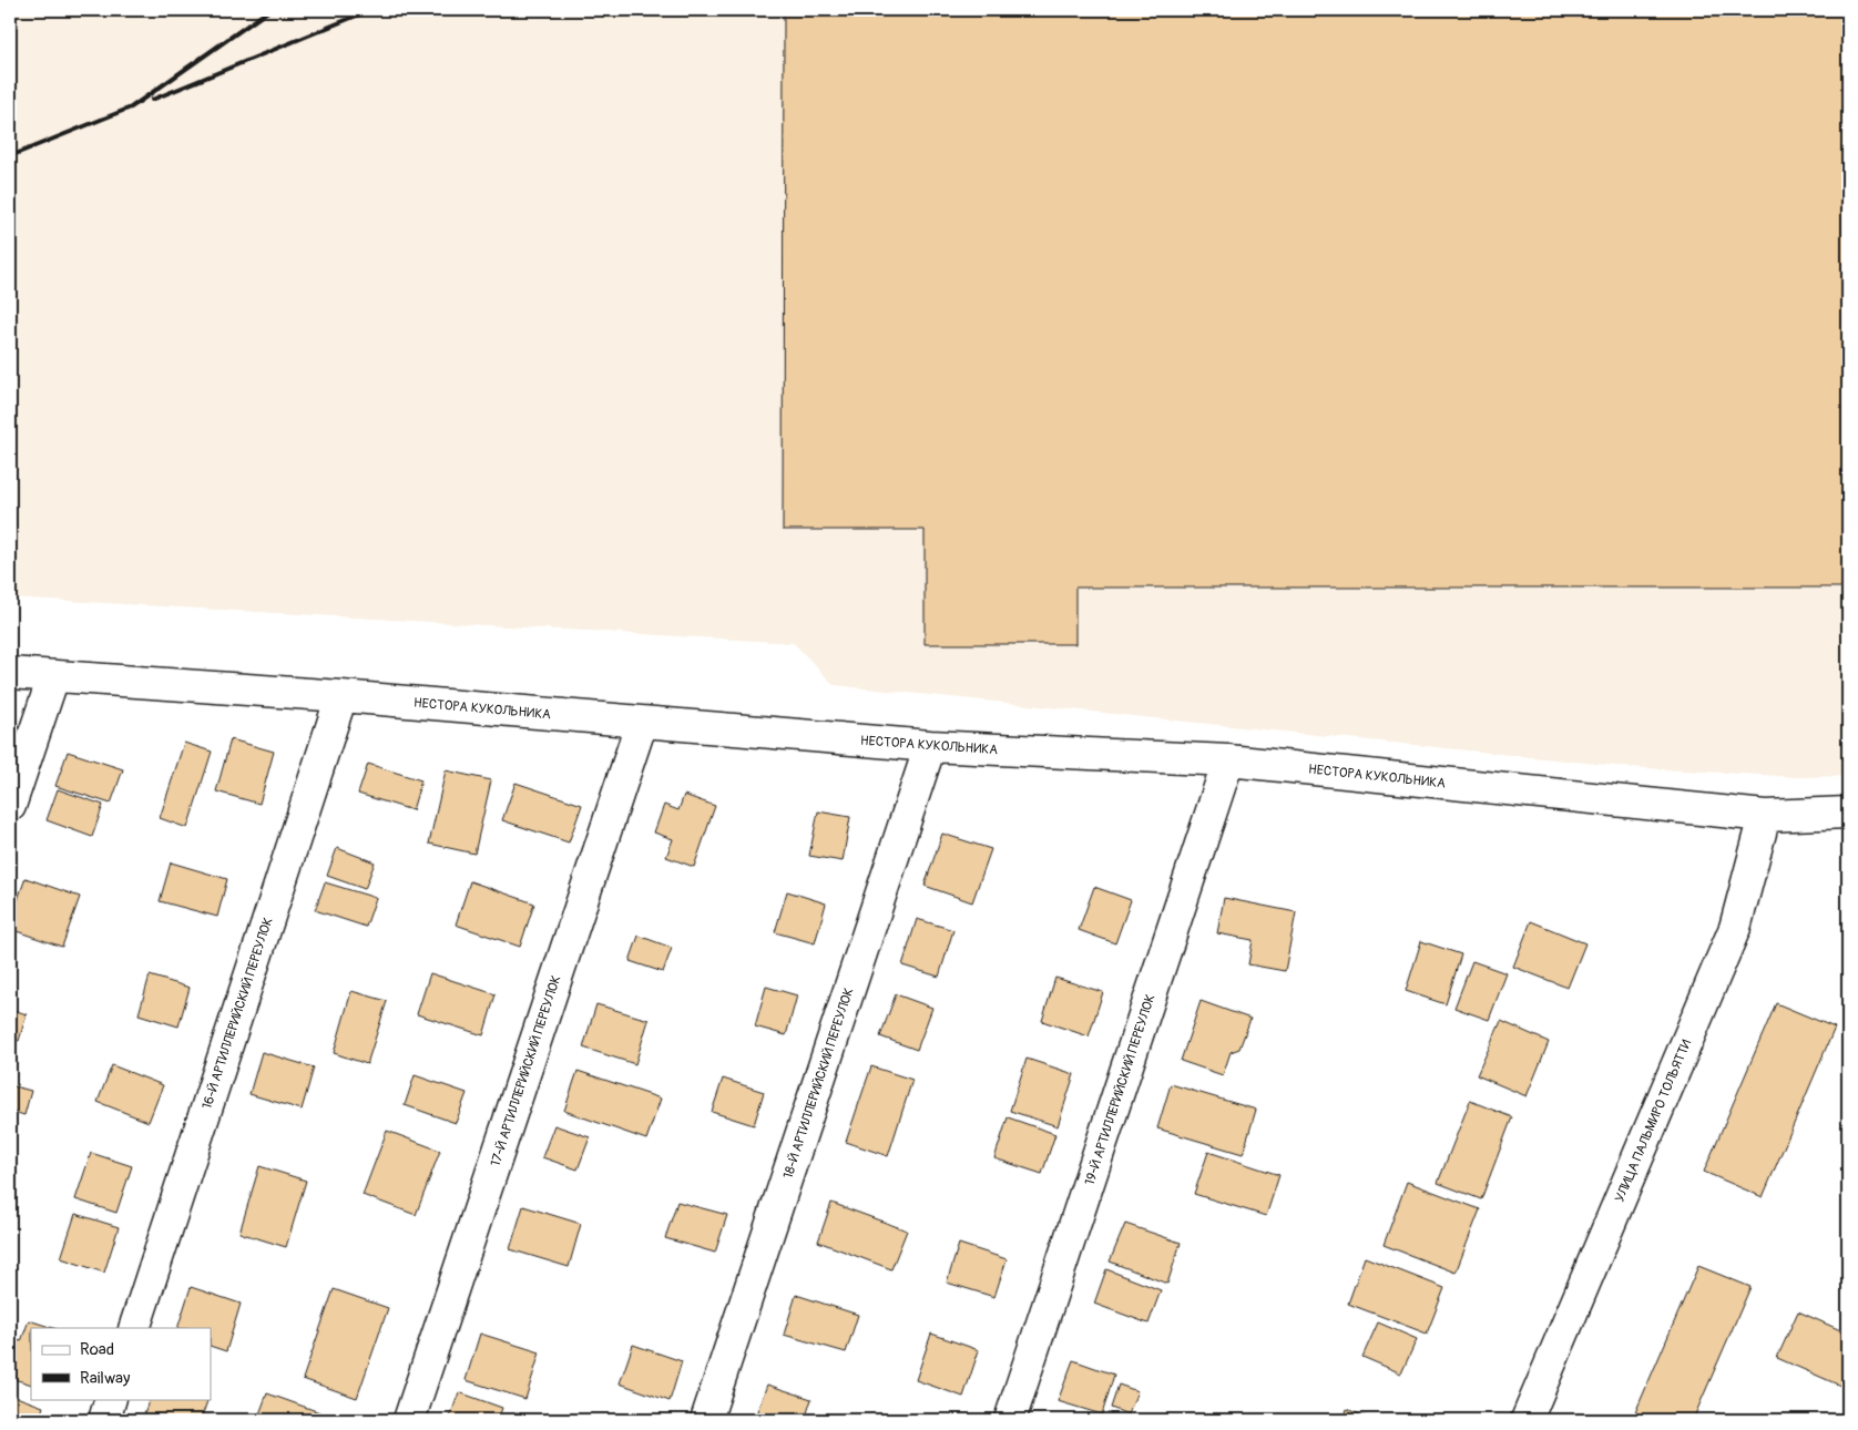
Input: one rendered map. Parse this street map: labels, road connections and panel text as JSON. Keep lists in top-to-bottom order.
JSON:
{
  "streets": {
    "street": [
      "НЕСТОРА КУКОЛЬНИКА",
      "16-Й АРТИЛЛЕРИЙСКИЙ ПЕРЕУЛОК",
      "17-Й АРТИЛЛЕРИЙСКИЙ ПЕРЕУЛОК",
      "18-Й АРТИЛЛЕРИЙСКИЙ ПЕРЕУЛОК",
      "19-Й АРТИЛЛЕРИЙСКИЙ ПЕРЕУЛОК",
      "УЛИЦА ПАЛЬМИРО ТОЛЬЯТТИ"
    ]
  },
  "crossings": [
    ["НЕСТОРА КУКОЛЬНИКА", "16-Й АРТИЛЛЕРИЙСКИЙ ПЕРЕУЛОК"],
    ["НЕСТОРА КУКОЛЬНИКА", "17-Й АРТИЛЛЕРИЙСКИЙ ПЕРЕУЛОК"],
    ["НЕСТОРА КУКОЛЬНИКА", "18-Й АРТИЛЛЕРИЙСКИЙ ПЕРЕУЛОК"],
    ["НЕСТОРА КУКОЛЬНИКА", "19-Й АРТИЛЛЕРИЙСКИЙ ПЕРЕУЛОК"],
    ["НЕСТОРА КУКОЛЬНИКА", "УЛИЦА ПАЛЬМИРО ТОЛЬЯТТИ"]
  ],
  "legend": ["Road", "Railway"]
}
